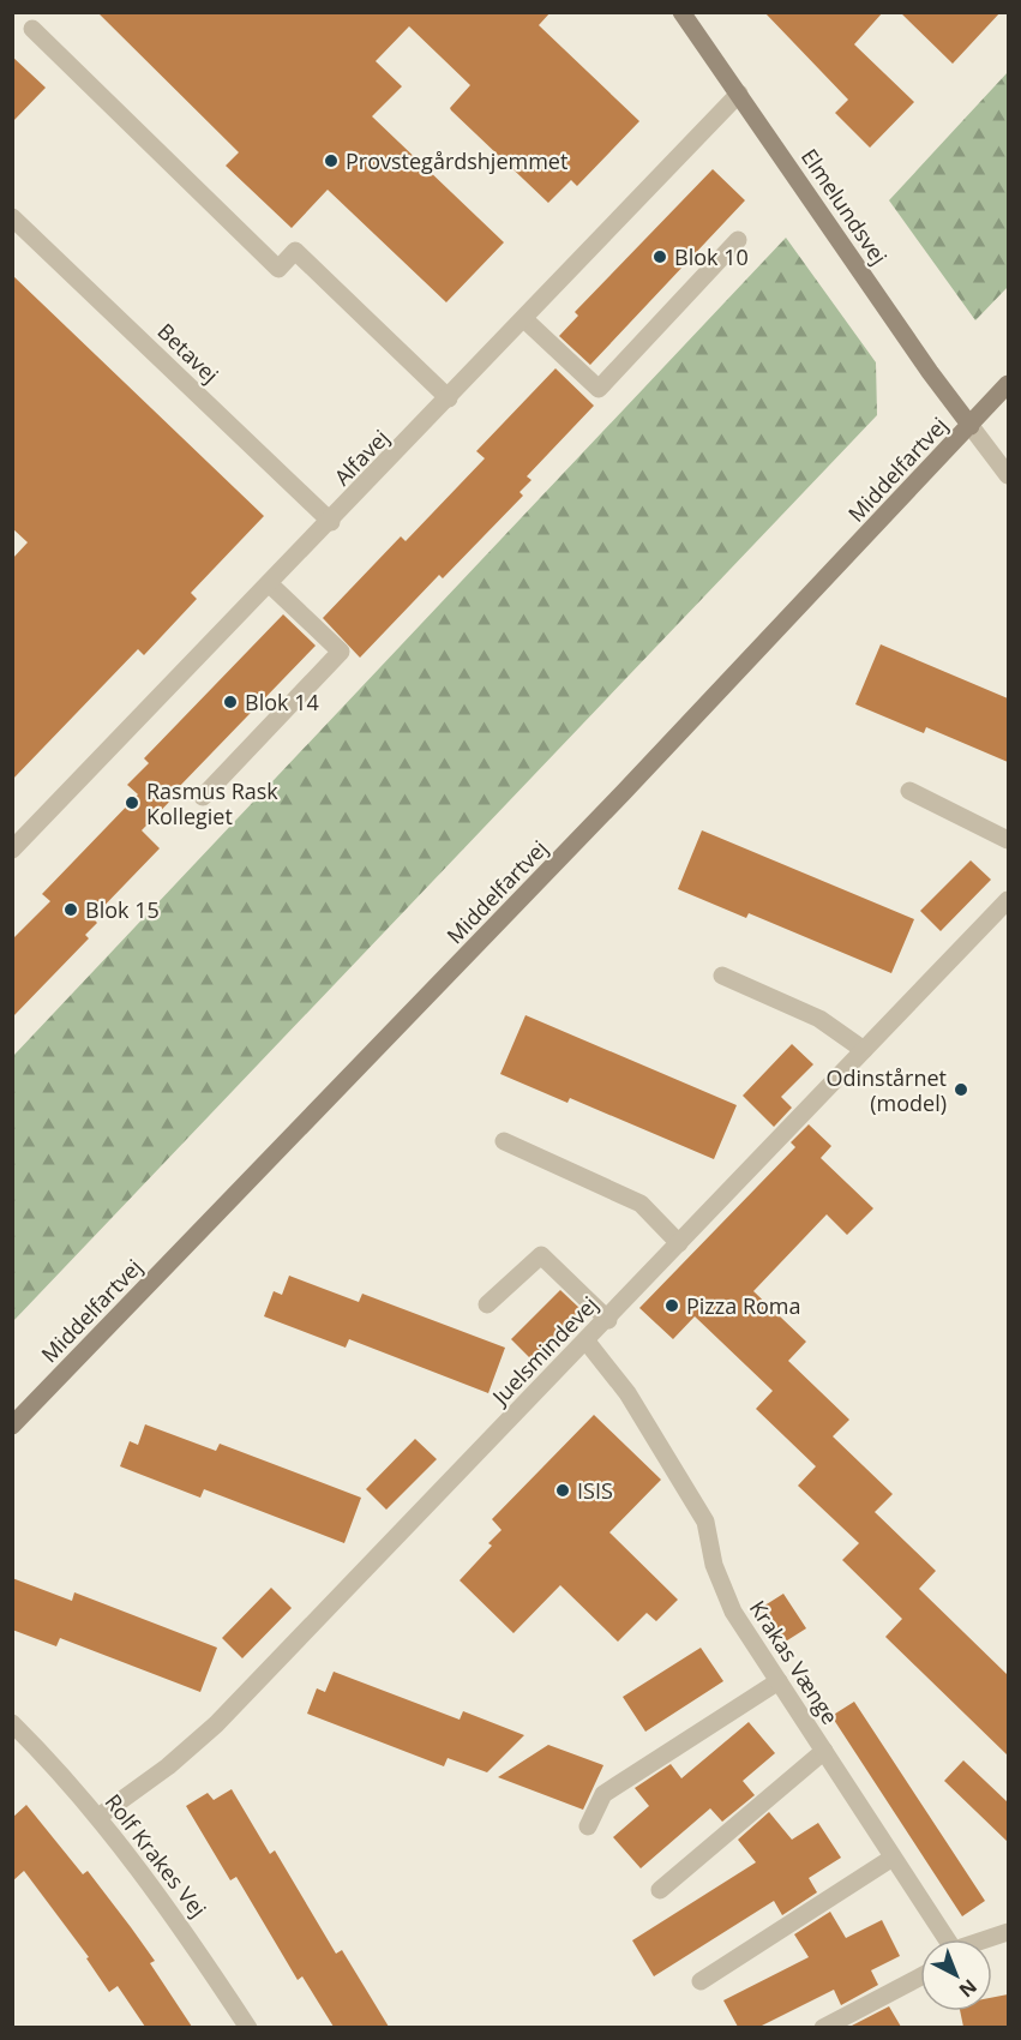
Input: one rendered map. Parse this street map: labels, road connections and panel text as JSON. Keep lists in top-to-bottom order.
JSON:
{
  "streets": {
    "main road": ["Elmelundsvej", "Middelfartvej"],
    "street": [
      "Betavej",
      "Alfavej",
      "Juelsmindevej",
      "Krakas Vænge",
      "Rolf Krakes Vej"
    ]
  },
  "crossings": [
    ["Elmelundsvej", "Alfavej"],
    ["Elmelundsvej", "Middelfartvej"],
    ["Betavej", "Alfavej"],
    ["Juelsmindevej", "Krakas Vænge"],
    ["Juelsmindevej", "Rolf Krakes Vej"]
  ],
  "places": [
    "Provstegårdshjemmet",
    "Blok 10",
    "Blok 14",
    "Rasmus Rask Kollegiet",
    "Blok 15",
    "Odinstårnet (model)",
    "Pizza Roma",
    "ISIS"
  ],
  "north": "bottom right"
}
